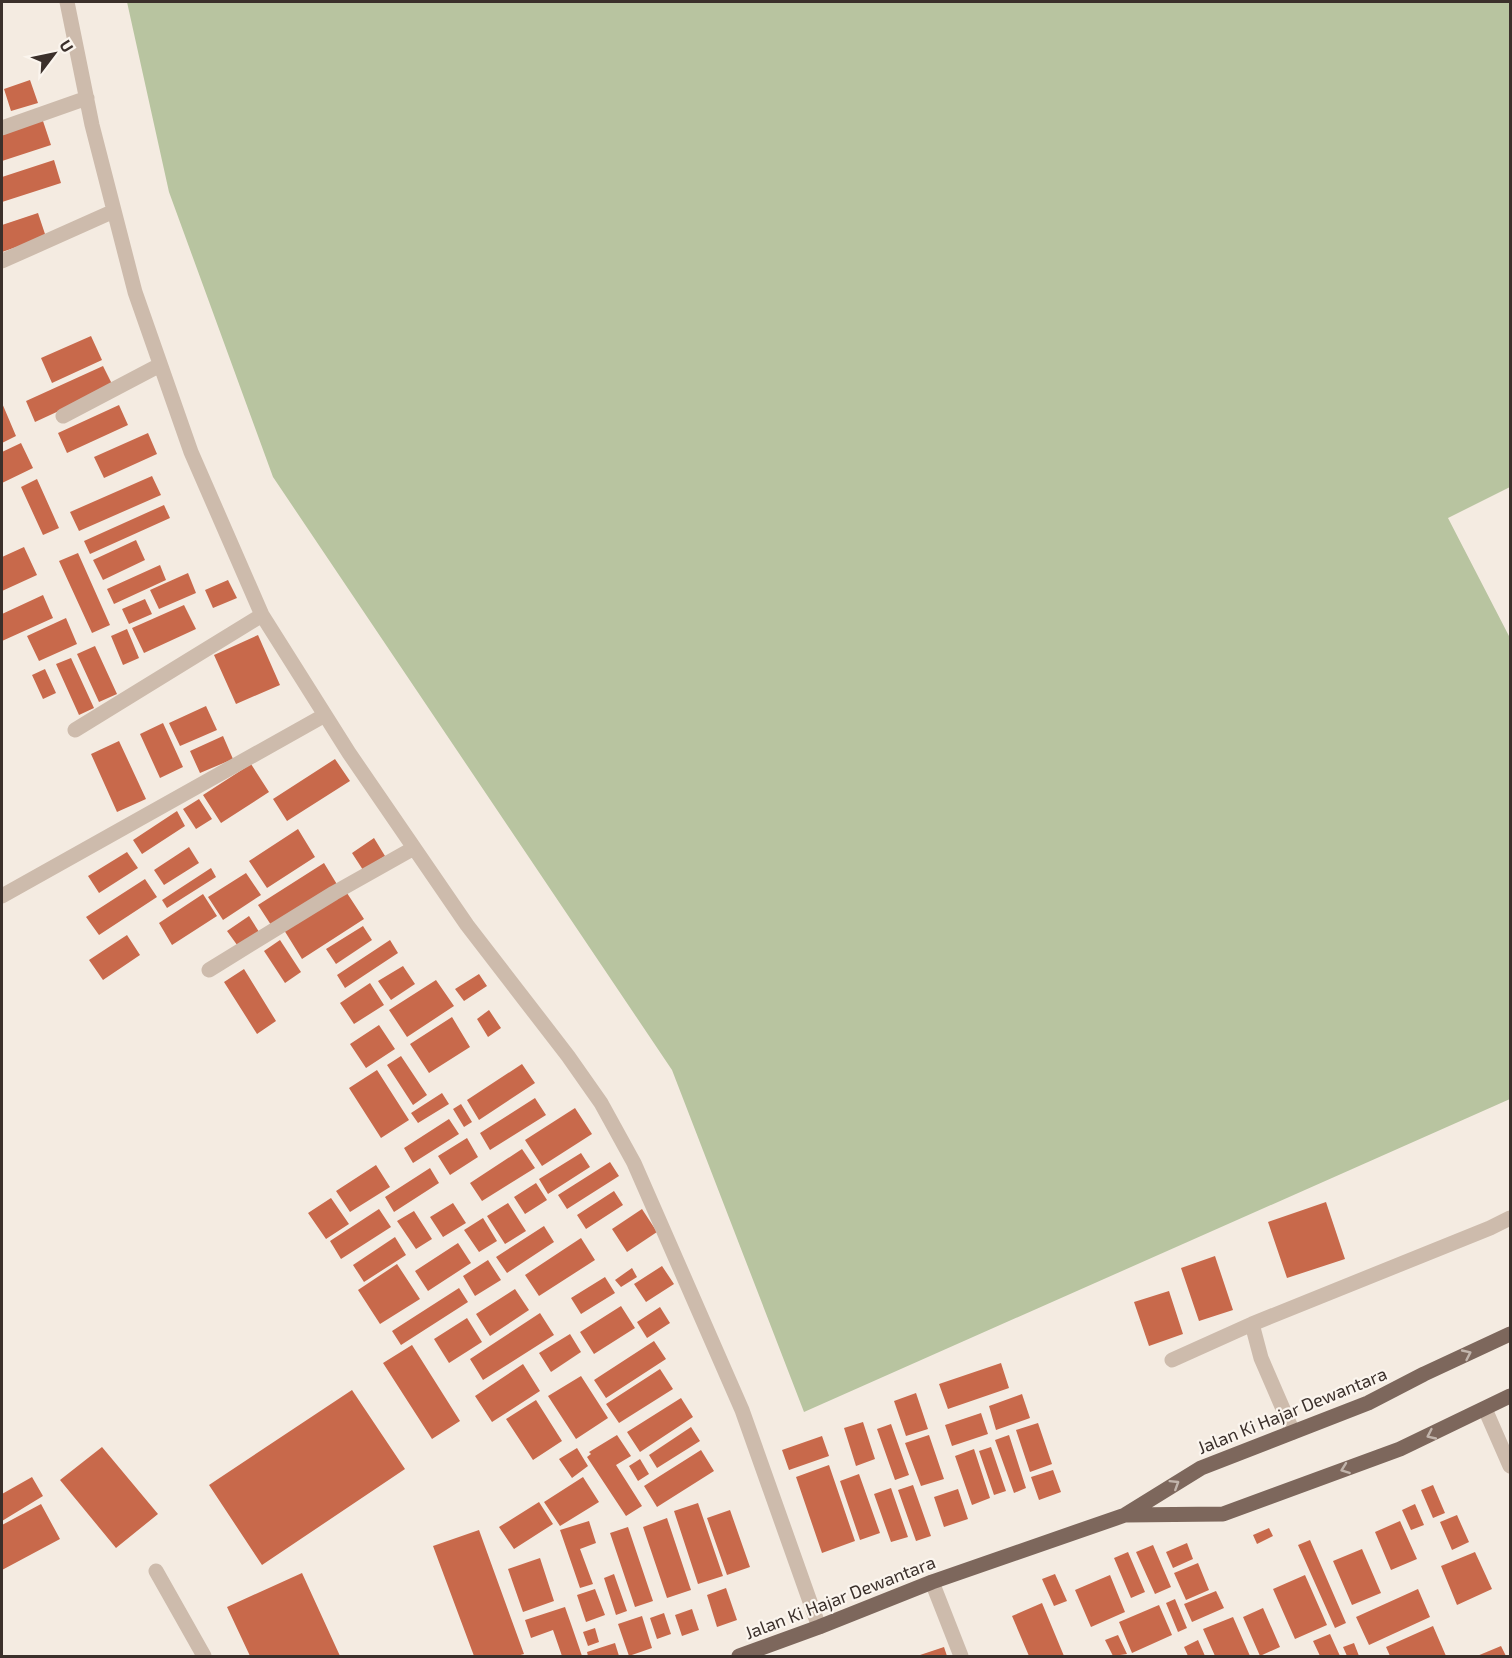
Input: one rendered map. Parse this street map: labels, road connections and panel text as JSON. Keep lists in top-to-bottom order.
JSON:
{
  "streets": {
    "main road": ["Jalan Ki Hajar Dewantara"]
  },
  "north": "top right"
}
